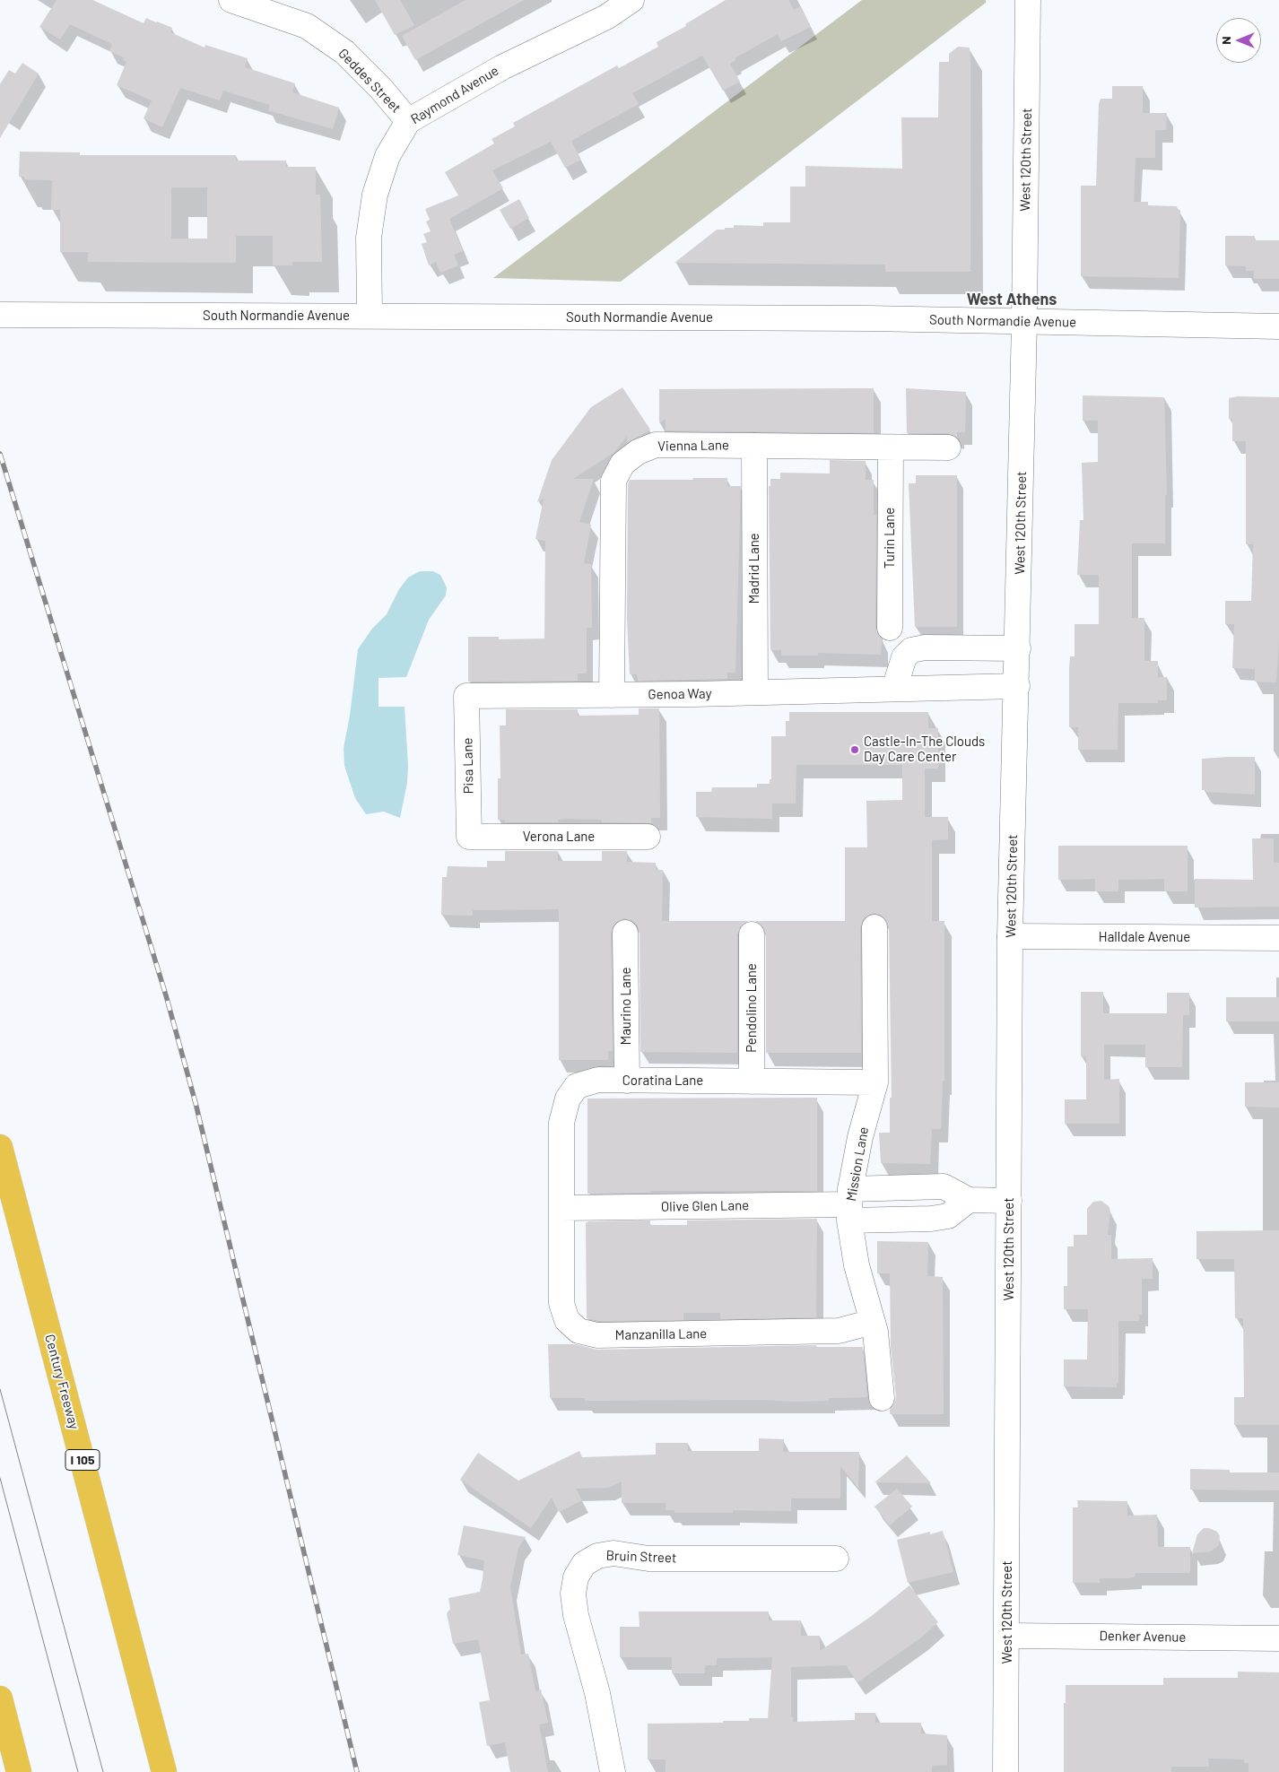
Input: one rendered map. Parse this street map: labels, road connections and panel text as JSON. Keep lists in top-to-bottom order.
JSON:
{
  "streets": {
    "highway": ["Century Freeway", "I 105"],
    "street": [
      "Geddes Street",
      "Raymond Avenue",
      "West 120th Street",
      "South Normandie Avenue",
      "Vienna Lane",
      "Turin Lane",
      "Madrid Lane",
      "Genoa Way",
      "Pisa Lane",
      "Verona Lane",
      "Halldale Avenue",
      "Maurino Lane",
      "Pendolino Lane",
      "Coratina Lane",
      "Mission Lane",
      "Olive Glen Lane",
      "Manzanilla Lane",
      "Bruin Street",
      "Denker Avenue"
    ]
  },
  "crossings": [
    ["Geddes Street", "Raymond Avenue"],
    ["Raymond Avenue", "South Normandie Avenue"],
    ["West 120th Street", "South Normandie Avenue"],
    ["West 120th Street", "Genoa Way"],
    ["West 120th Street", "Halldale Avenue"],
    ["West 120th Street", "Olive Glen Lane"],
    ["West 120th Street", "Denker Avenue"],
    ["Vienna Lane", "Turin Lane"],
    ["Vienna Lane", "Madrid Lane"],
    ["Vienna Lane", "Genoa Way"],
    ["Madrid Lane", "Genoa Way"],
    ["Genoa Way", "Pisa Lane"],
    ["Pisa Lane", "Verona Lane"],
    ["Maurino Lane", "Coratina Lane"],
    ["Pendolino Lane", "Coratina Lane"],
    ["Coratina Lane", "Mission Lane"],
    ["Coratina Lane", "Olive Glen Lane"],
    ["Coratina Lane", "Manzanilla Lane"],
    ["Mission Lane", "Olive Glen Lane"],
    ["Mission Lane", "Manzanilla Lane"],
    ["Olive Glen Lane", "Manzanilla Lane"]
  ],
  "districts": ["West Athens"],
  "places": ["Castle-In-The Clouds Day Care Center"],
  "north": "left"
}
